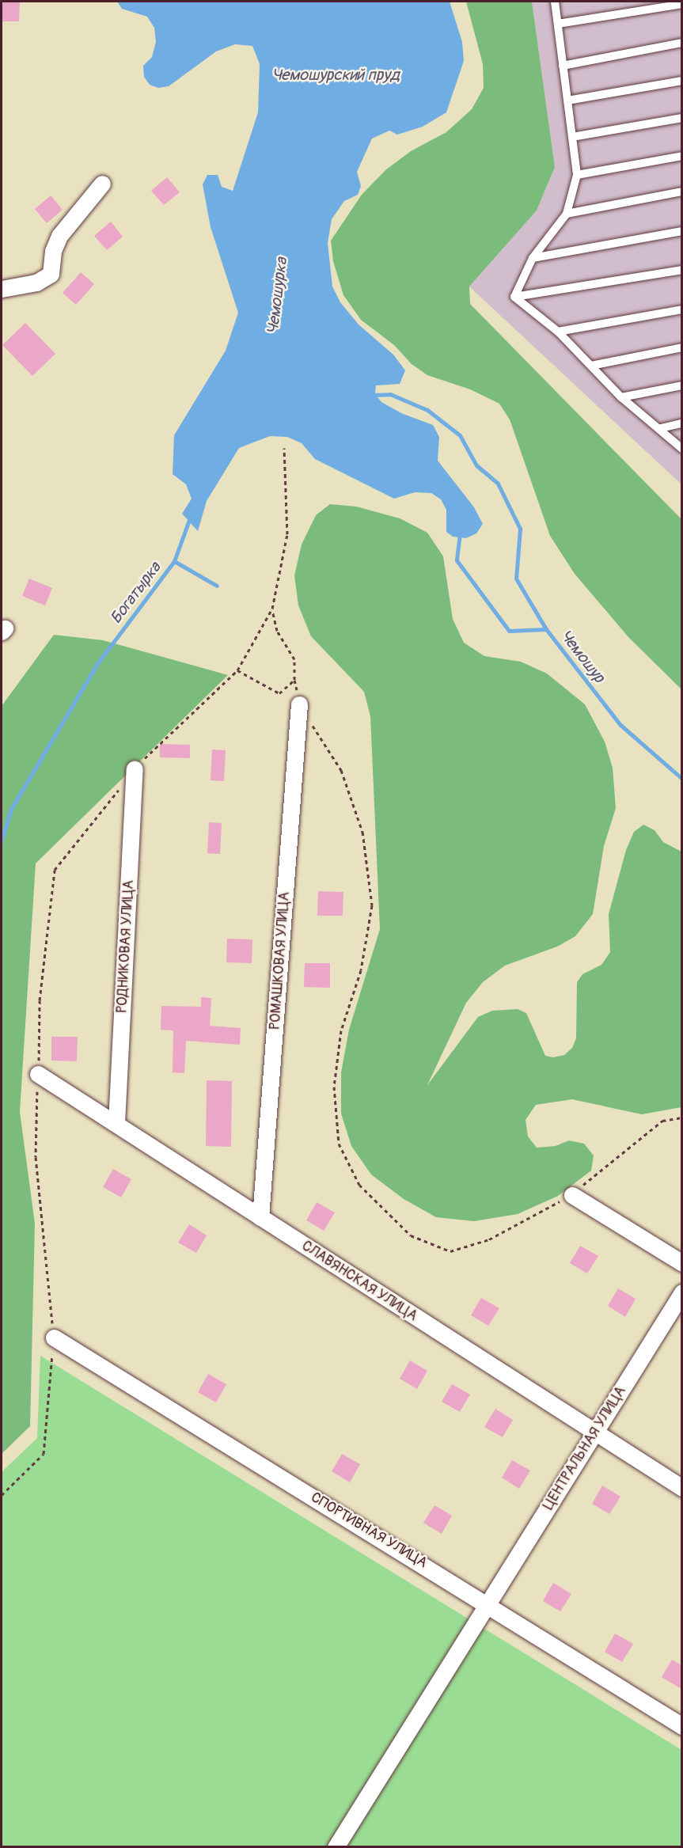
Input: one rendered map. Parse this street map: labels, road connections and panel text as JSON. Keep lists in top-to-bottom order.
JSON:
{
  "streets": {
    "street": [
      "РОДНИКОВАЯ УЛИЦА",
      "РОМАШКОВАЯ УЛИЦА",
      "СЛАВЯНСКАЯ УЛИЦА",
      "ЦЕНТРАЛЬНАЯ УЛИЦА",
      "СПОРТИВНАЯ УЛИЦА"
    ]
  },
  "crossings": [
    ["РОДНИКОВАЯ УЛИЦА", "СЛАВЯНСКАЯ УЛИЦА"],
    ["РОМАШКОВАЯ УЛИЦА", "СЛАВЯНСКАЯ УЛИЦА"],
    ["СЛАВЯНСКАЯ УЛИЦА", "ЦЕНТРАЛЬНАЯ УЛИЦА"],
    ["ЦЕНТРАЛЬНАЯ УЛИЦА", "СПОРТИВНАЯ УЛИЦА"]
  ],
  "water": [
    "Чемошурский пруд",
    "Чемошурка",
    "Богатырка",
    "Чемошур"
  ]
}
